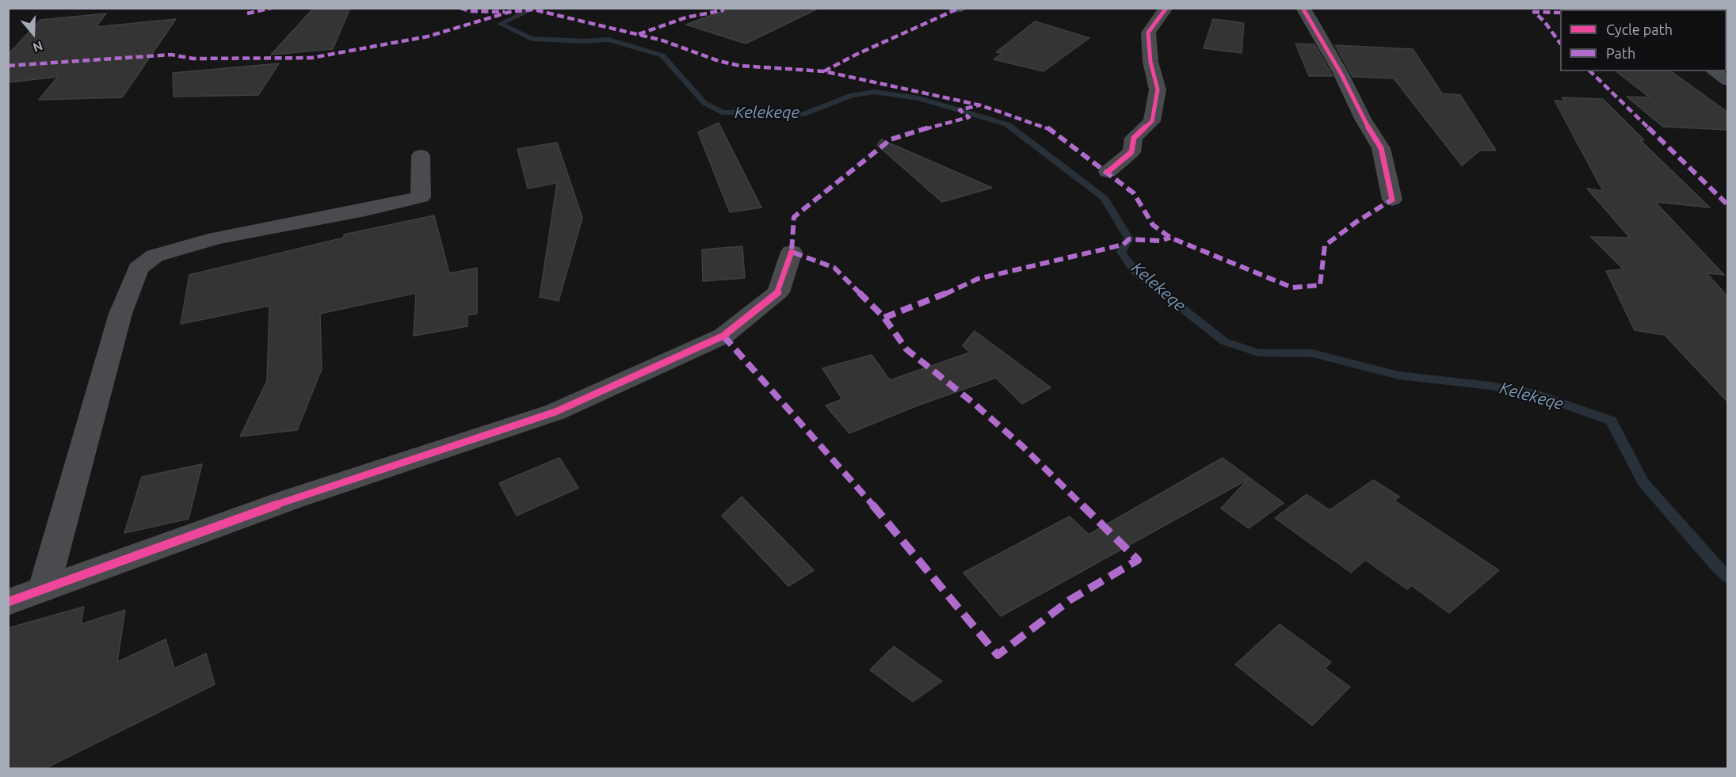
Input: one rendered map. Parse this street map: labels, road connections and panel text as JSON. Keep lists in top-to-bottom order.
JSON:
{
  "water": ["Kelekeqe"],
  "legend": ["Cycle path", "Path"],
  "north": "bottom"
}
